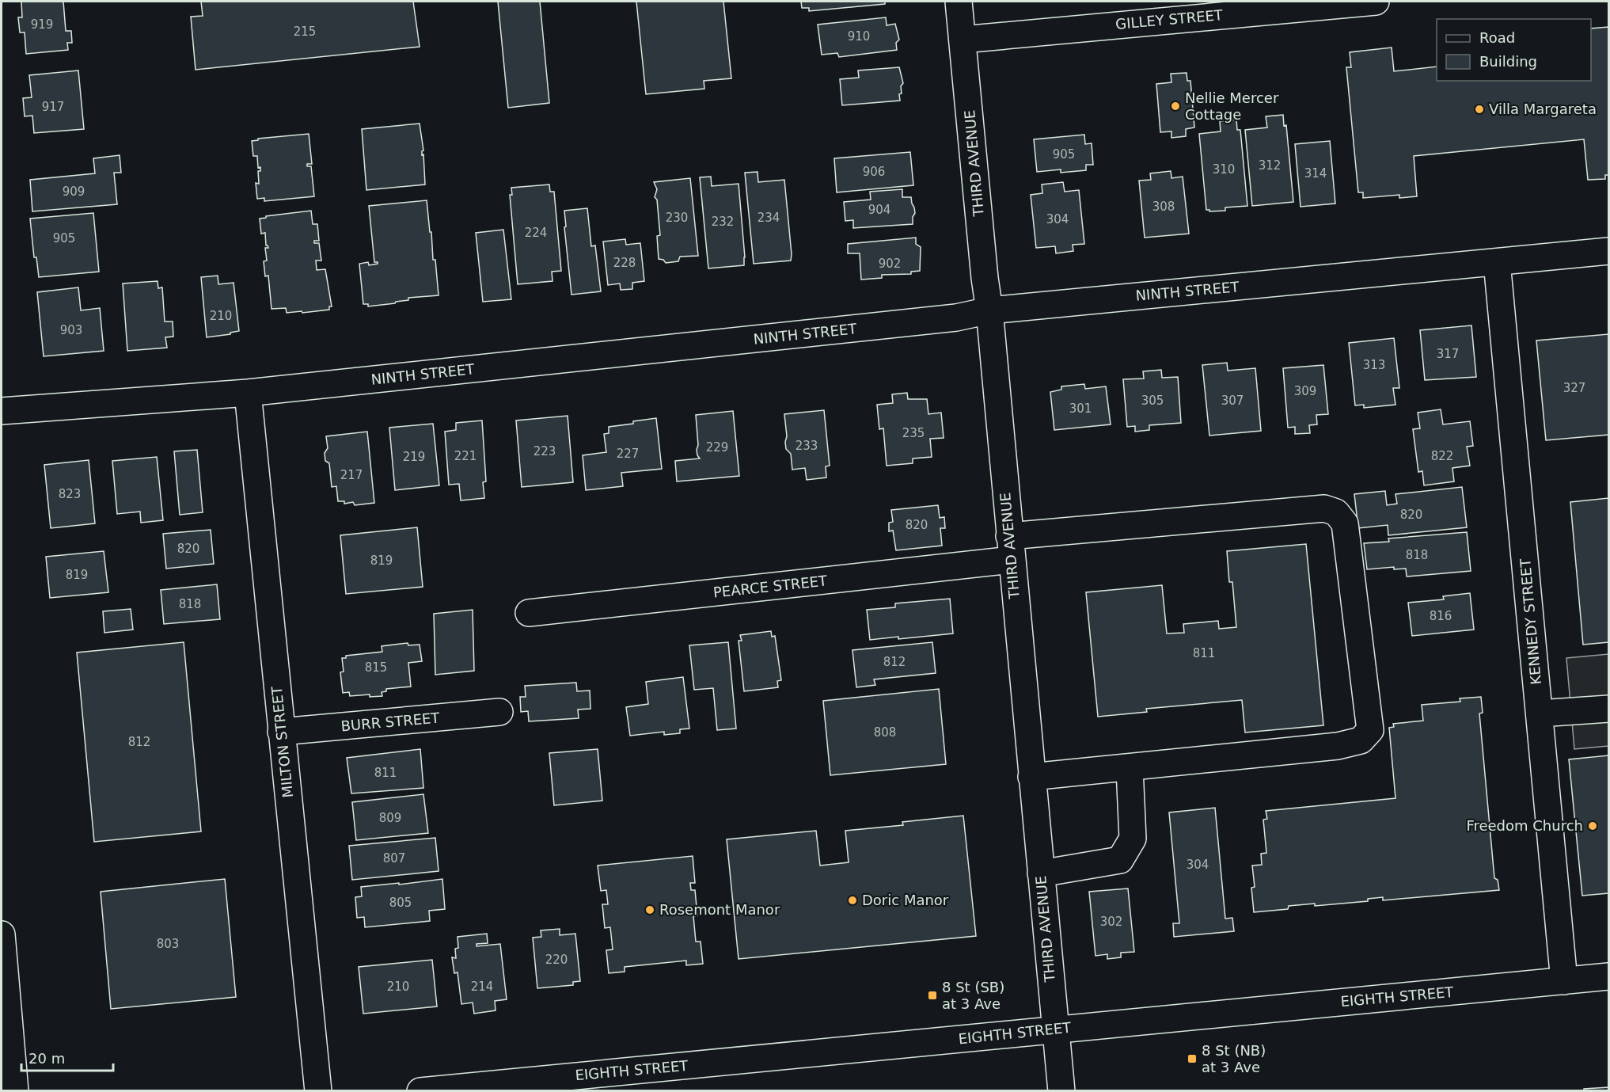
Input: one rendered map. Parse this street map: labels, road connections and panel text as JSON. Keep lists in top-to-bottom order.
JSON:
{
  "streets": {
    "street": [
      "GILLEY STREET",
      "THIRD AVENUE",
      "NINTH STREET",
      "PEARCE STREET",
      "KENNEDY STREET",
      "BURR STREET",
      "MILTON STREET",
      "EIGHTH STREET"
    ]
  },
  "crossings": [
    ["GILLEY STREET", "THIRD AVENUE"],
    ["THIRD AVENUE", "NINTH STREET"],
    ["THIRD AVENUE", "PEARCE STREET"],
    ["THIRD AVENUE", "EIGHTH STREET"],
    ["NINTH STREET", "KENNEDY STREET"],
    ["NINTH STREET", "MILTON STREET"],
    ["KENNEDY STREET", "EIGHTH STREET"],
    ["BURR STREET", "MILTON STREET"]
  ],
  "places": {
    "other": [
      "Nellie Mercer Cottage",
      "Villa Margareta",
      "Freedom Church",
      "Doric Manor",
      "Rosemont Manor"
    ],
    "transit": ["8 St (SB) at 3 Ave", "8 St (NB) at 3 Ave"]
  },
  "house_numbers": [
    "919",
    "215",
    "910",
    "917",
    "905",
    "312",
    "310",
    "906",
    "314",
    "909",
    "308",
    "904",
    "230",
    "234",
    "304",
    "232",
    "224",
    "905",
    "228",
    "902",
    "210",
    "903",
    "317",
    "313",
    "327",
    "309",
    "305",
    "307",
    "301",
    "235",
    "233",
    "229",
    "223",
    "227",
    "221",
    "822",
    "219",
    "217",
    "823",
    "820",
    "820",
    "820",
    "818",
    "819",
    "819",
    "818",
    "816",
    "811",
    "812",
    "815",
    "808",
    "812",
    "811",
    "809",
    "807",
    "304",
    "805",
    "302",
    "803",
    "220",
    "210",
    "214"
  ],
  "legend": ["Road", "Building"],
  "scale_bar": "20 m"
}
